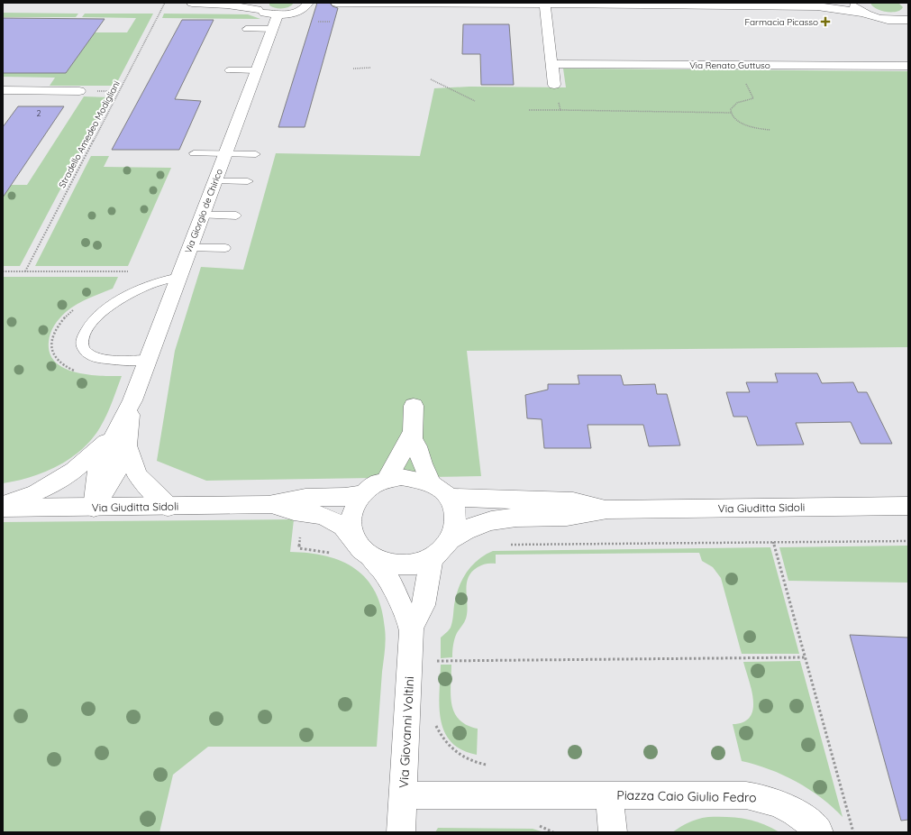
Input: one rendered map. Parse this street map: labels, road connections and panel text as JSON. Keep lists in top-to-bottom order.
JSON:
{
  "streets": {
    "street": [
      "Via Renato Guttuso",
      "Via Giorgio de Chirico",
      "Via Giuditta Sidoli",
      "Via Giovanni Voltini",
      "Piazza Caio Giulio Fedro"
    ],
    "path": ["Stradello Amedeo Modigliani"]
  },
  "crossings": [
    ["Via Giorgio de Chirico", "Via Giuditta Sidoli"],
    ["Via Giuditta Sidoli", "Via Giovanni Voltini"],
    ["Via Giovanni Voltini", "Piazza Caio Giulio Fedro"]
  ],
  "places": {
    "health": ["Farmacia Picasso"]
  },
  "house_numbers": ["2"]
}
